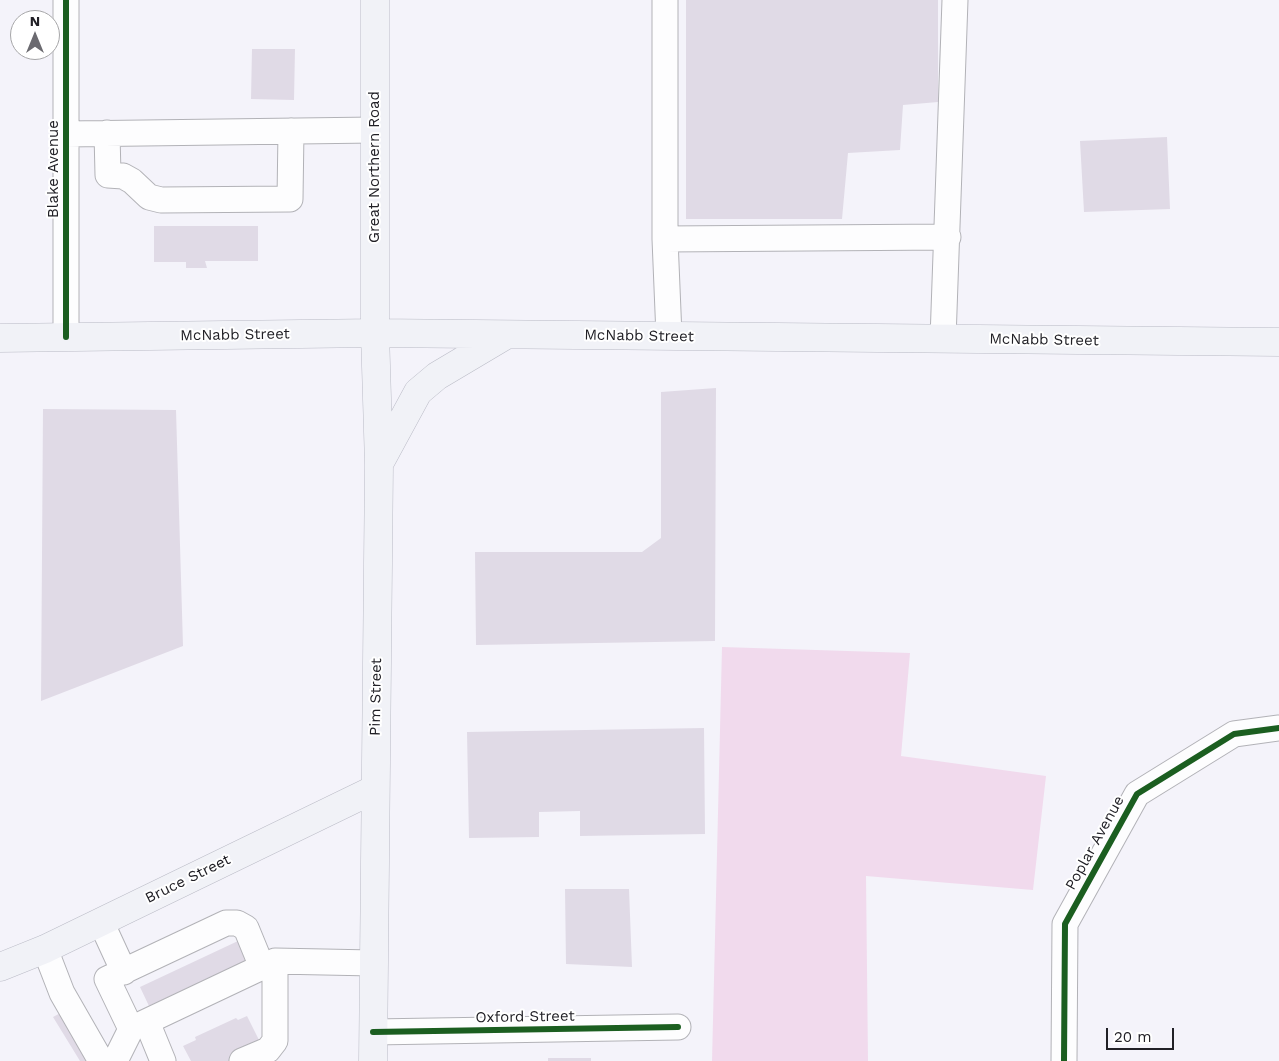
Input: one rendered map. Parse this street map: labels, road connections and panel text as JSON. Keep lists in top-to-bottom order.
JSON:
{
  "streets": {
    "main road": [
      "Great Northern Road",
      "McNabb Street",
      "Pim Street",
      "Bruce Street"
    ],
    "street": ["Blake Avenue", "Poplar Avenue", "Oxford Street"]
  },
  "crossings": [
    ["Great Northern Road", "McNabb Street"],
    ["Great Northern Road", "Pim Street"],
    ["Blake Avenue", "McNabb Street"],
    ["McNabb Street", "Pim Street"],
    ["Pim Street", "Bruce Street"],
    ["Pim Street", "Oxford Street"]
  ],
  "scale_bar": "20 m",
  "north": "top"
}
